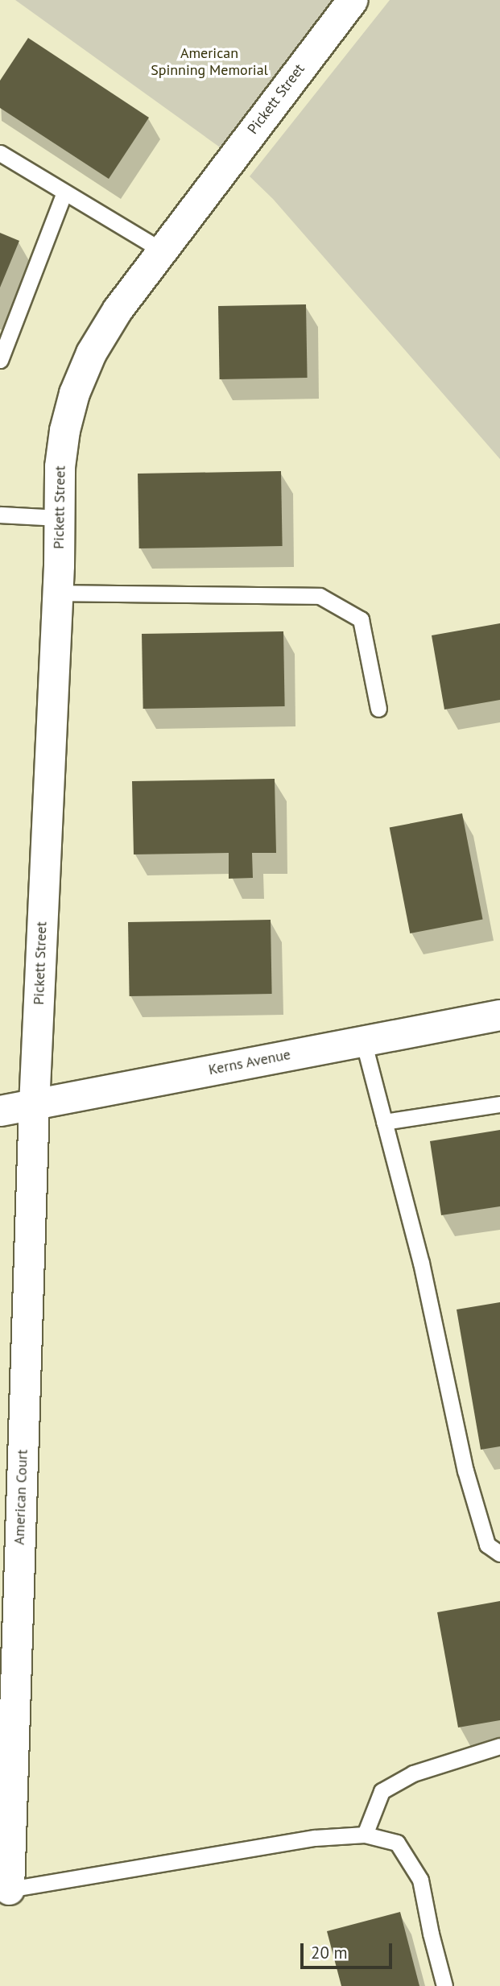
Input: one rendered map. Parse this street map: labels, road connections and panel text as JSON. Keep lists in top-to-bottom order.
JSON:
{
  "streets": {
    "street": ["Pickett Street", "Kerns Avenue", "American Court"]
  },
  "crossings": [
    ["Pickett Street", "Kerns Avenue"],
    ["Pickett Street", "American Court"],
    ["Kerns Avenue", "American Court"]
  ],
  "parks": ["American Spinning Memorial"],
  "scale_bar": "20 m"
}
